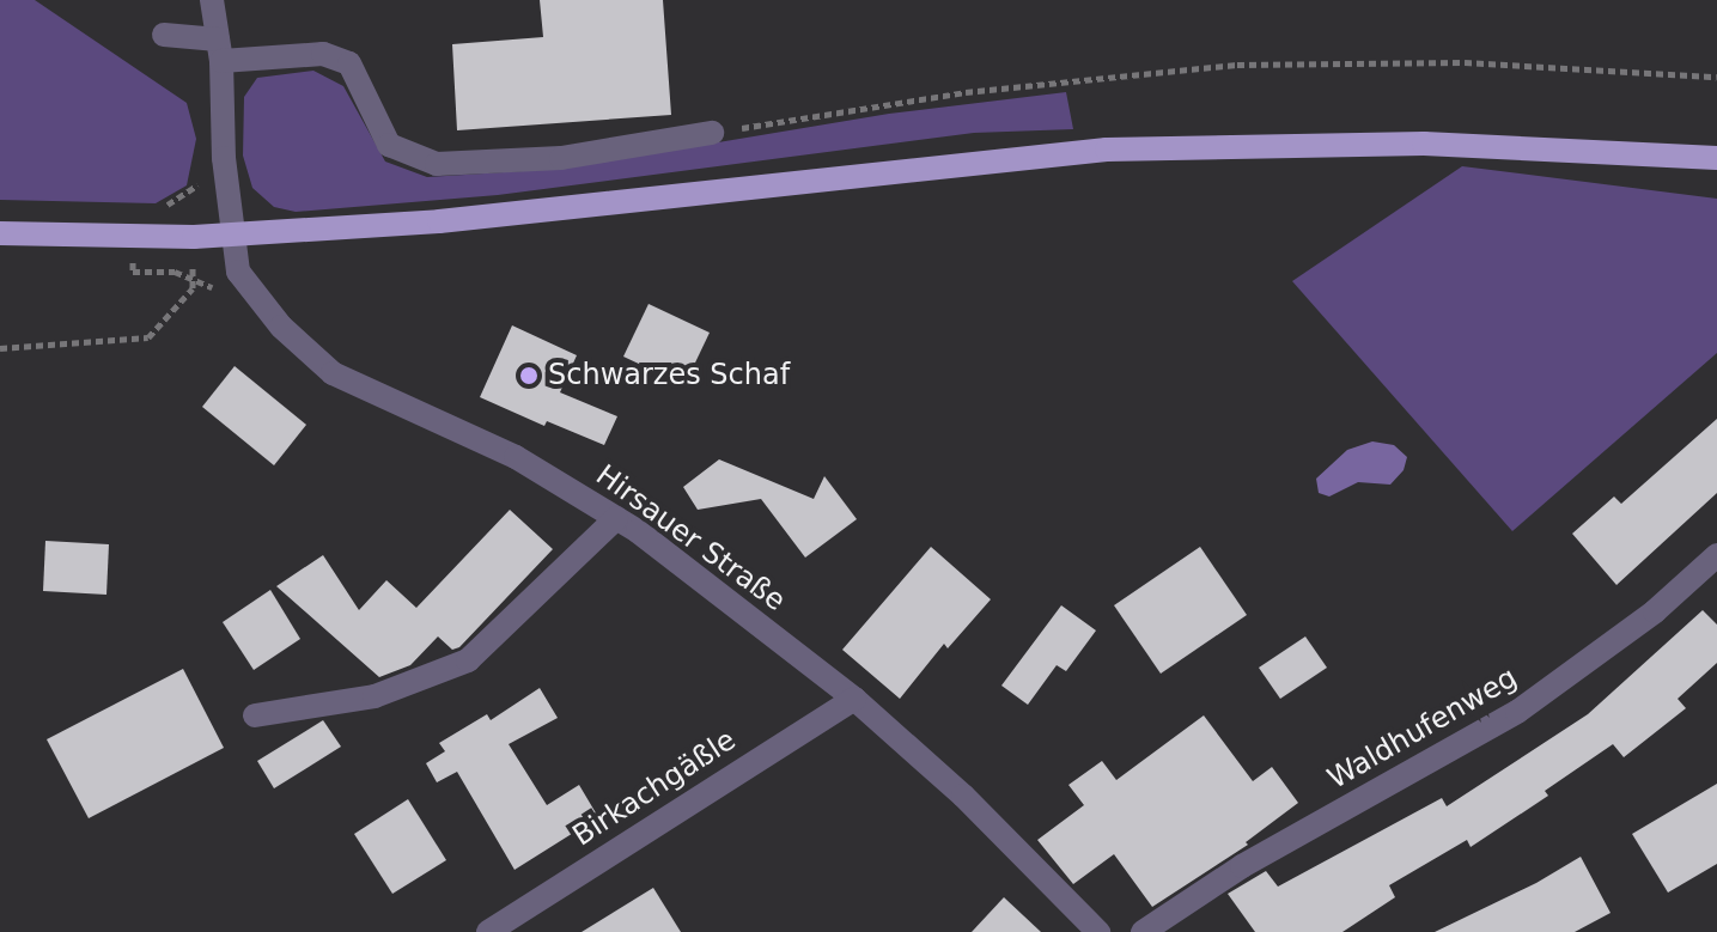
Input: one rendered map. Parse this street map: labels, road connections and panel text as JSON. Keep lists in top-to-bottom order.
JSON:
{
  "streets": {
    "street": ["Hirsauer Straße", "Waldhufenweg", "Birkachgäßle"]
  },
  "crossings": [
    ["Hirsauer Straße", "Birkachgäßle"]
  ],
  "places": ["Schwarzes Schaf"]
}
